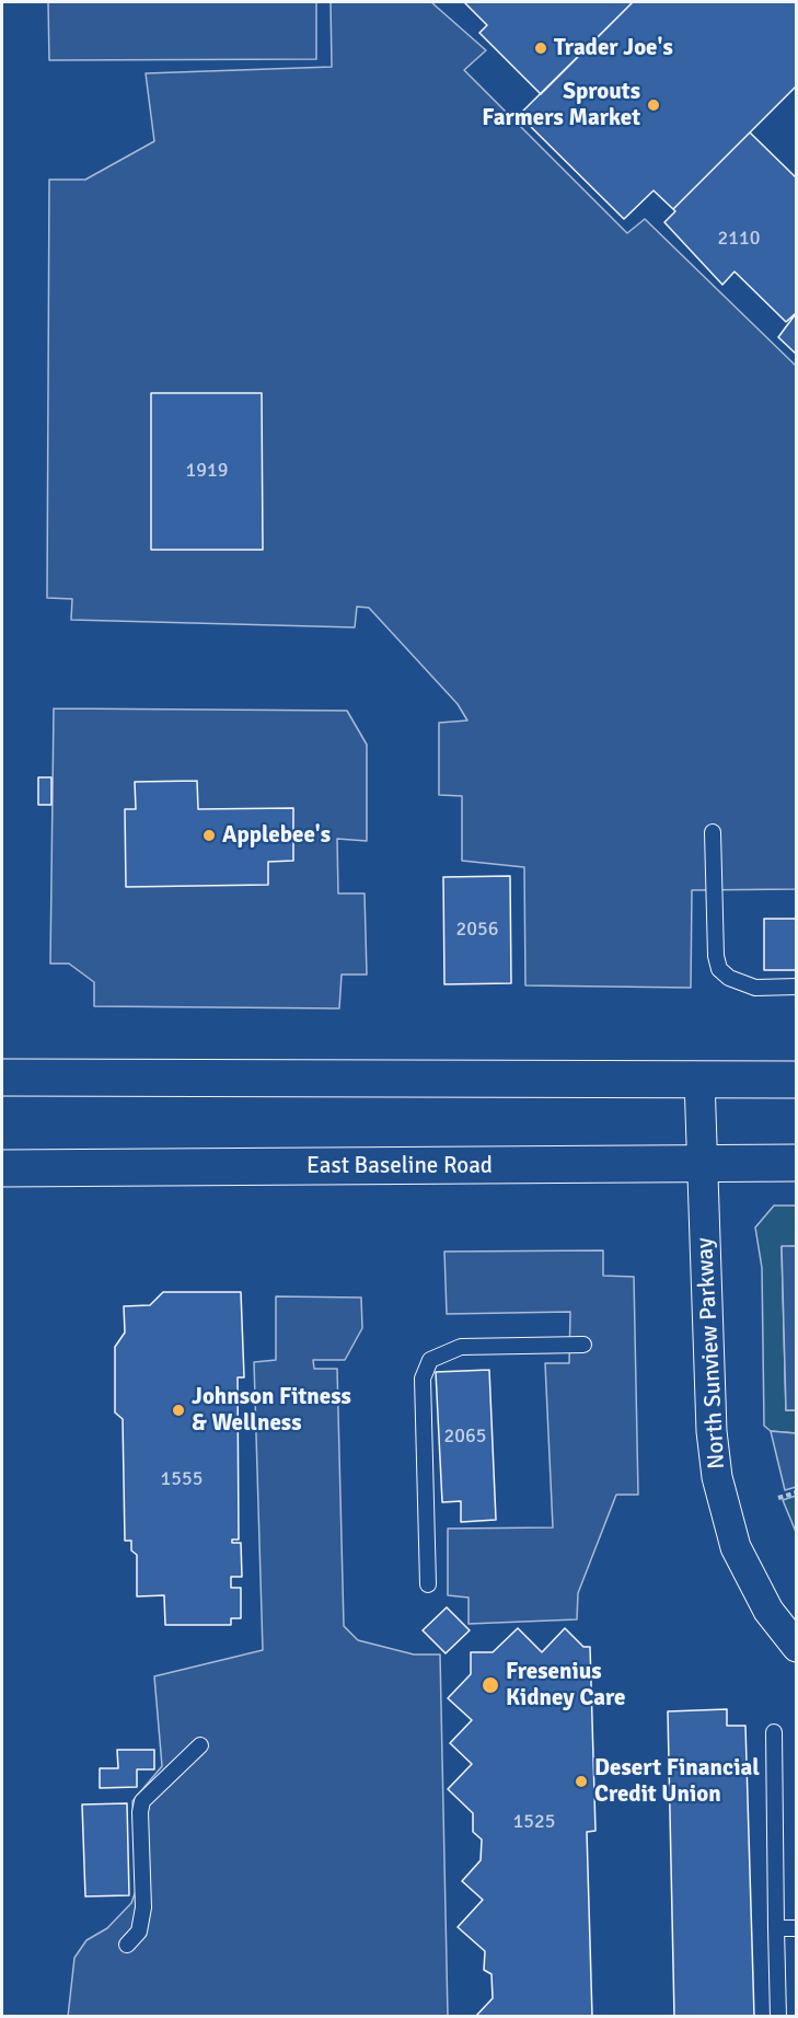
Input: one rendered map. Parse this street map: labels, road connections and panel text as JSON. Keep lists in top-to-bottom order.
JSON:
{
  "streets": {
    "main road": ["East Baseline Road"],
    "street": ["North Sunview Parkway"]
  },
  "crossings": [
    ["East Baseline Road", "North Sunview Parkway"]
  ],
  "places": [
    "Trader Joe's",
    "Sprouts Farmers Market",
    "Applebee's",
    "Johnson Fitness & Wellness",
    "Fresenius Kidney Care",
    "Desert Financial Credit Union"
  ],
  "house_numbers": [
    "2110",
    "1919",
    "2056",
    "2065",
    "1555",
    "1525"
  ]
}
